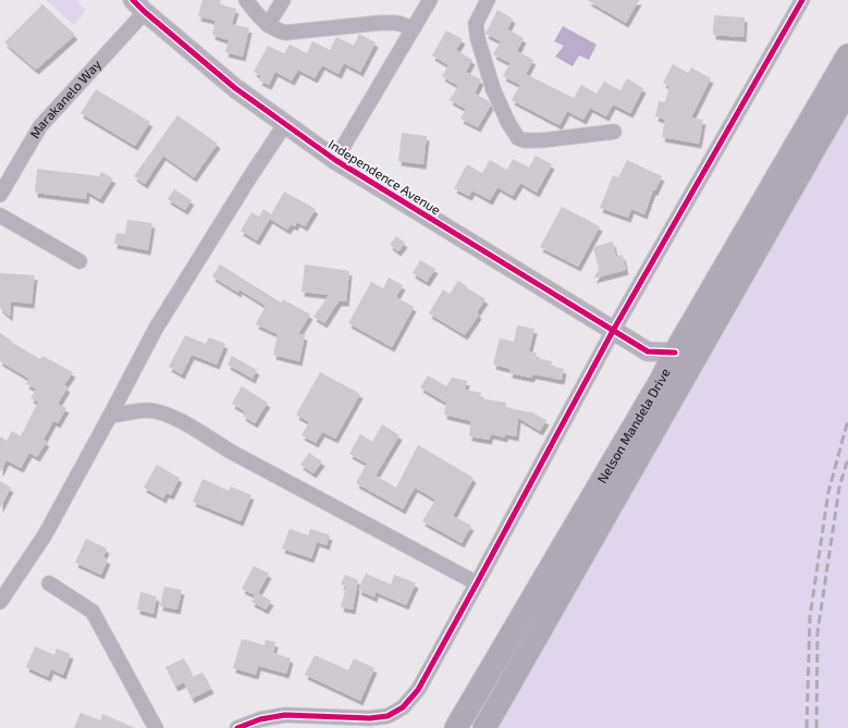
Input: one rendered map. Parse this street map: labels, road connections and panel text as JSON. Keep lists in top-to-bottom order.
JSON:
{
  "streets": {
    "main road": ["Nelson Mandela Drive"],
    "street": ["Marakanelo Way", "Independence Avenue"]
  },
  "crossings": [
    ["Marakanelo Way", "Independence Avenue"],
    ["Independence Avenue", "Nelson Mandela Drive"]
  ]
}
